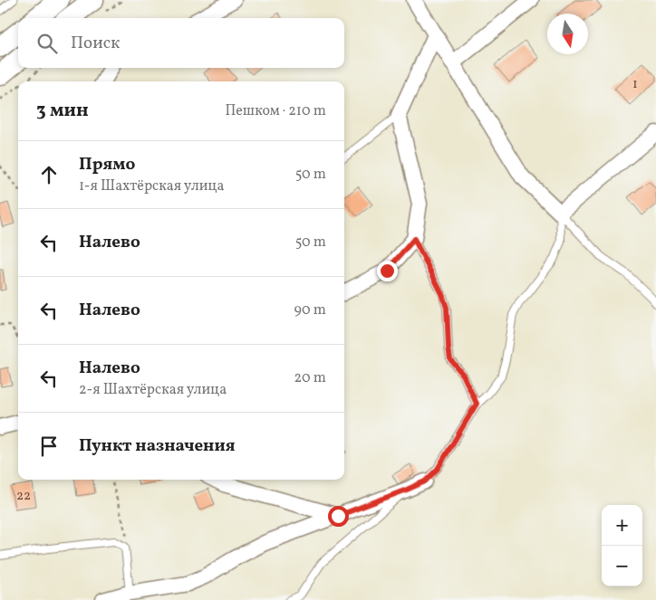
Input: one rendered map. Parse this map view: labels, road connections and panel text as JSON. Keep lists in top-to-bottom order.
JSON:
{
  "house_numbers": ["1", "22"],
  "north": "bottom",
  "page": {
    "search": "Поиск",
    "heading": ["3 мин", "Пешком · 210 m"],
    "list": [
      ["Прямо", "1-я Шахтёрская улица", "50 m"],
      ["Налево", "50 m"],
      ["Налево", "90 m"],
      ["Налево", "2-я Шахтёрская улица", "20 m"],
      "Пункт назначения"
    ],
    "map_buttons": ["+", "−"]
  }
}
